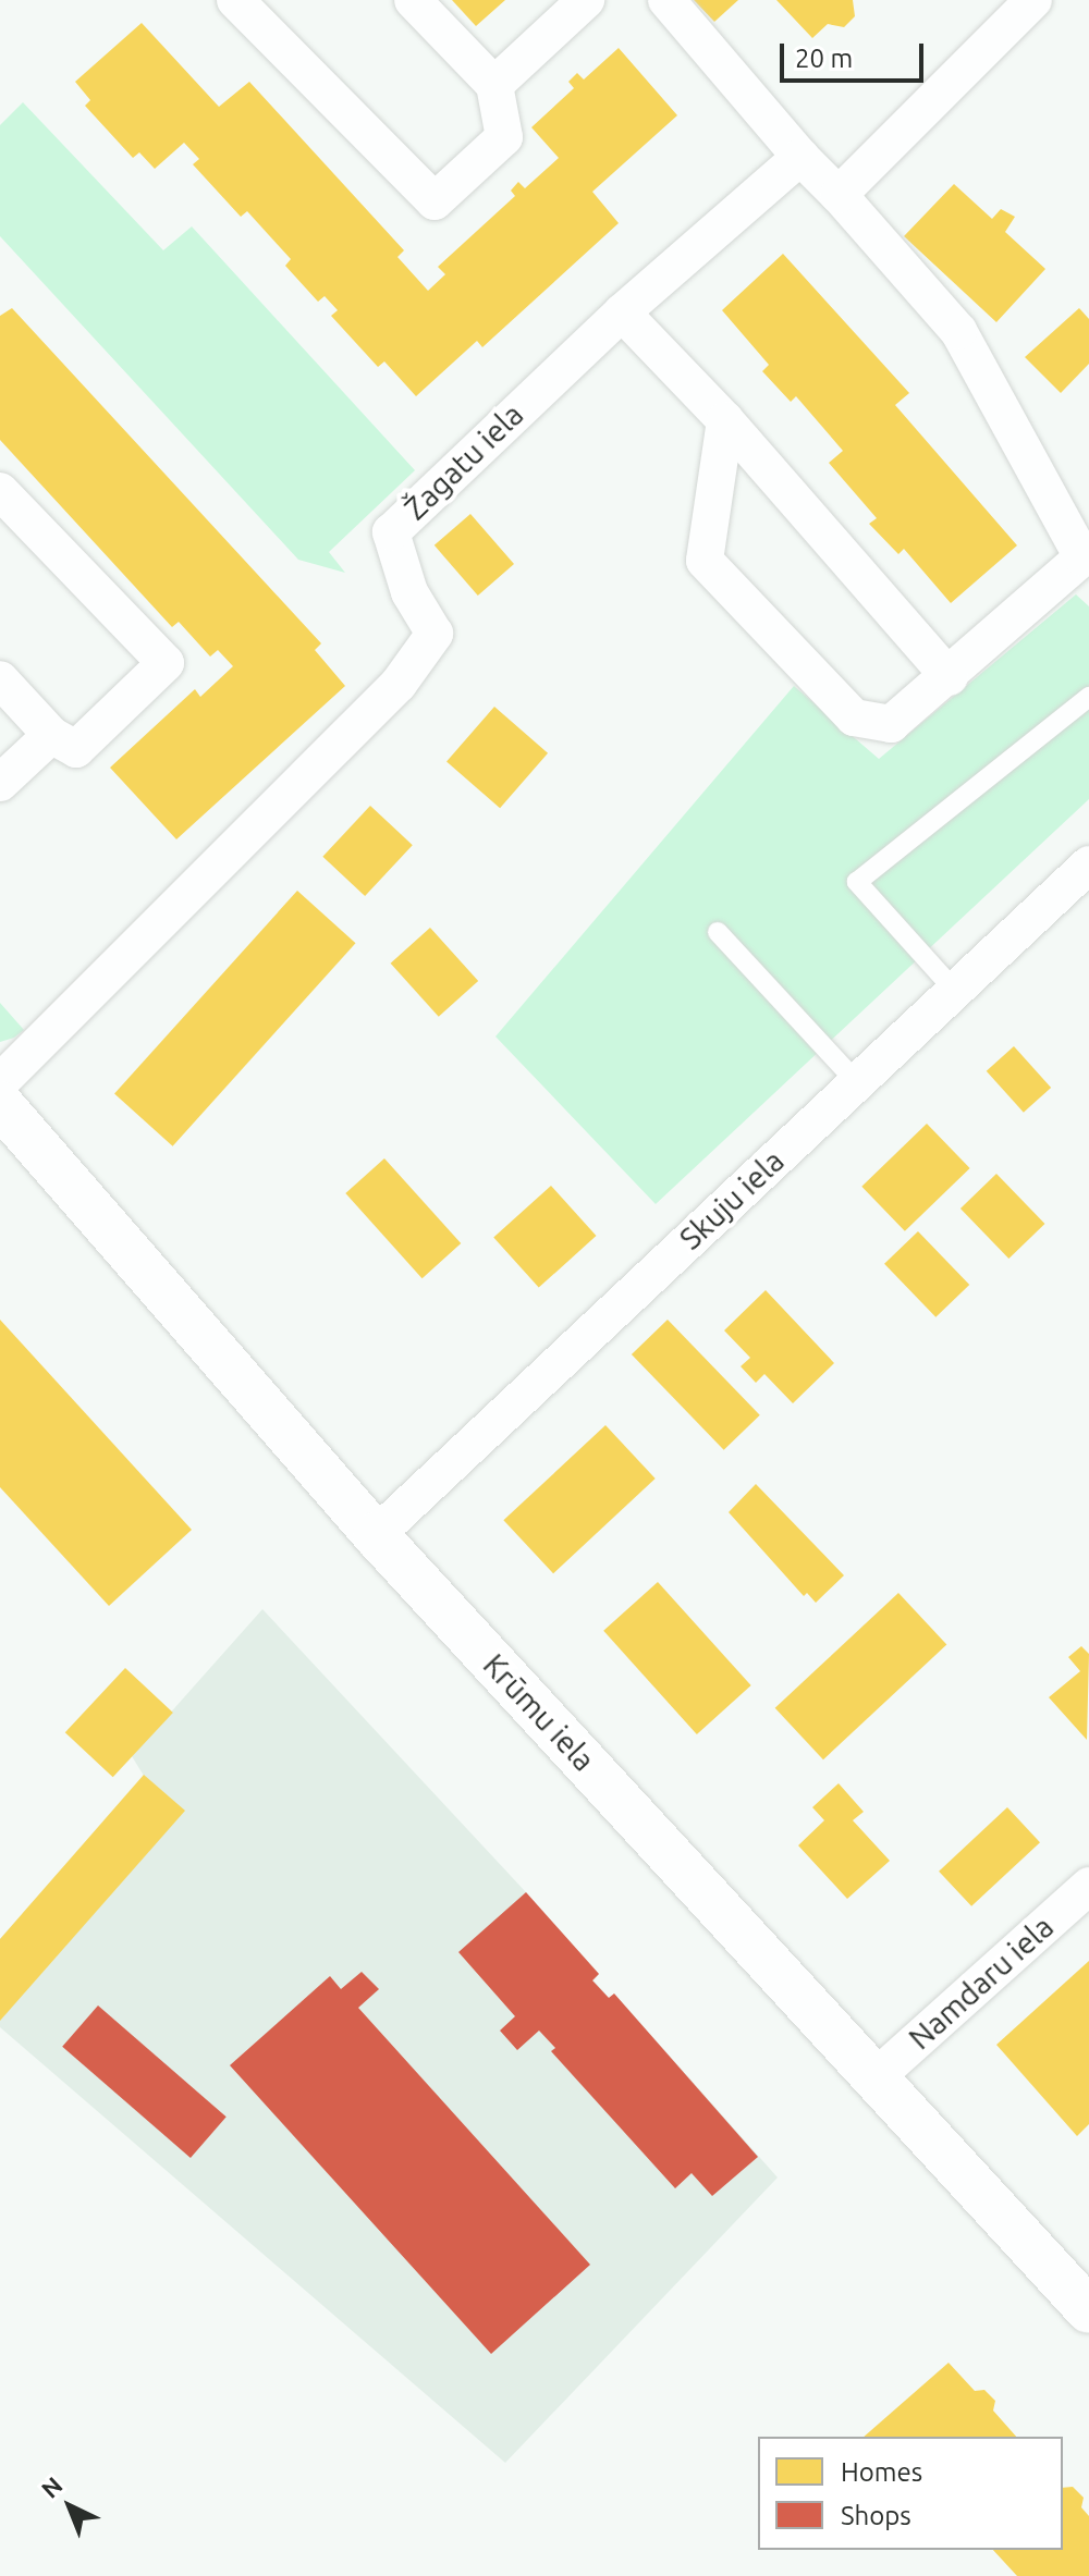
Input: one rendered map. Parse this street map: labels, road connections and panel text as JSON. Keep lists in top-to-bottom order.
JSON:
{
  "streets": {
    "street": [
      "Žagatu iela",
      "Skuju iela",
      "Krūmu iela",
      "Namdaru iela"
    ]
  },
  "crossings": [
    ["Skuju iela", "Krūmu iela"],
    ["Krūmu iela", "Namdaru iela"]
  ],
  "legend": ["Homes", "Shops"],
  "scale_bar": "20 m",
  "north": "top left"
}
